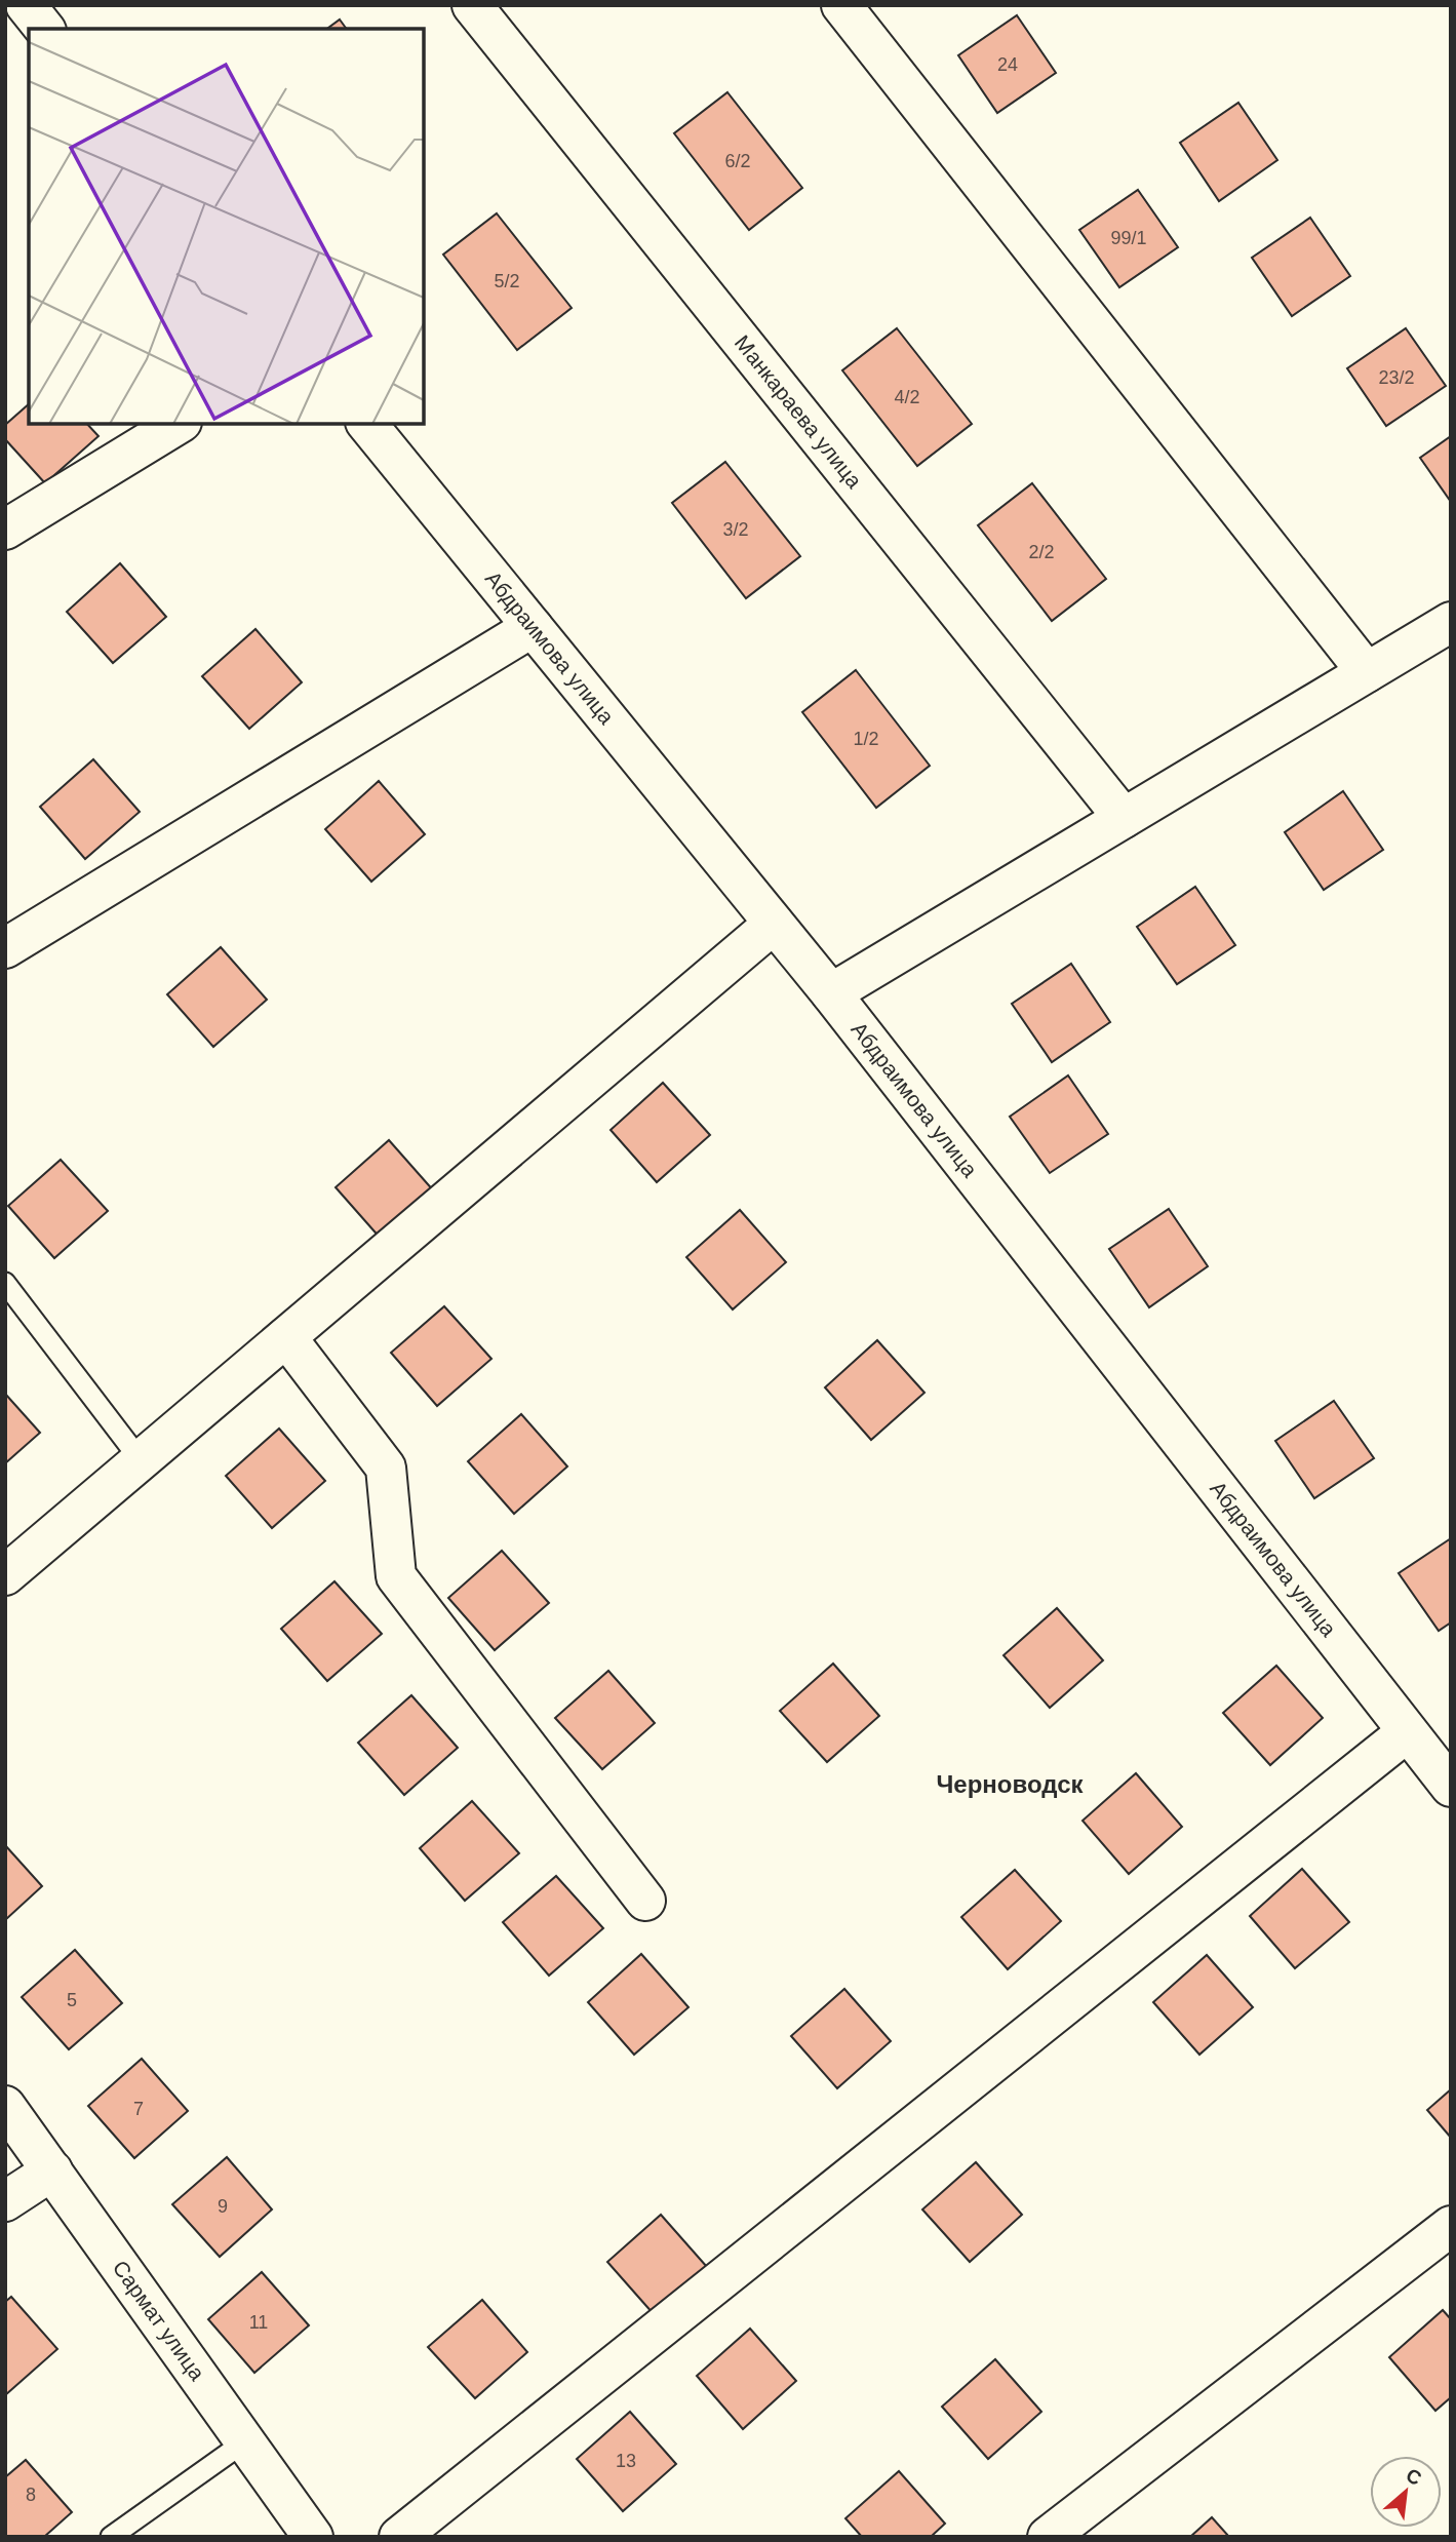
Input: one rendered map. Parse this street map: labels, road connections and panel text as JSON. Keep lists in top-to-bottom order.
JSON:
{
  "streets": {
    "street": ["Манкараева улица", "Абдраимова улица", "Сармат улица"]
  },
  "districts": ["Черноводск"],
  "house_numbers": [
    "24",
    "6/2",
    "99/1",
    "5/2",
    "23/2",
    "4/2",
    "3/2",
    "2/2",
    "1/2",
    "5",
    "7",
    "9",
    "11",
    "13",
    "8"
  ],
  "north": "top right"
}
